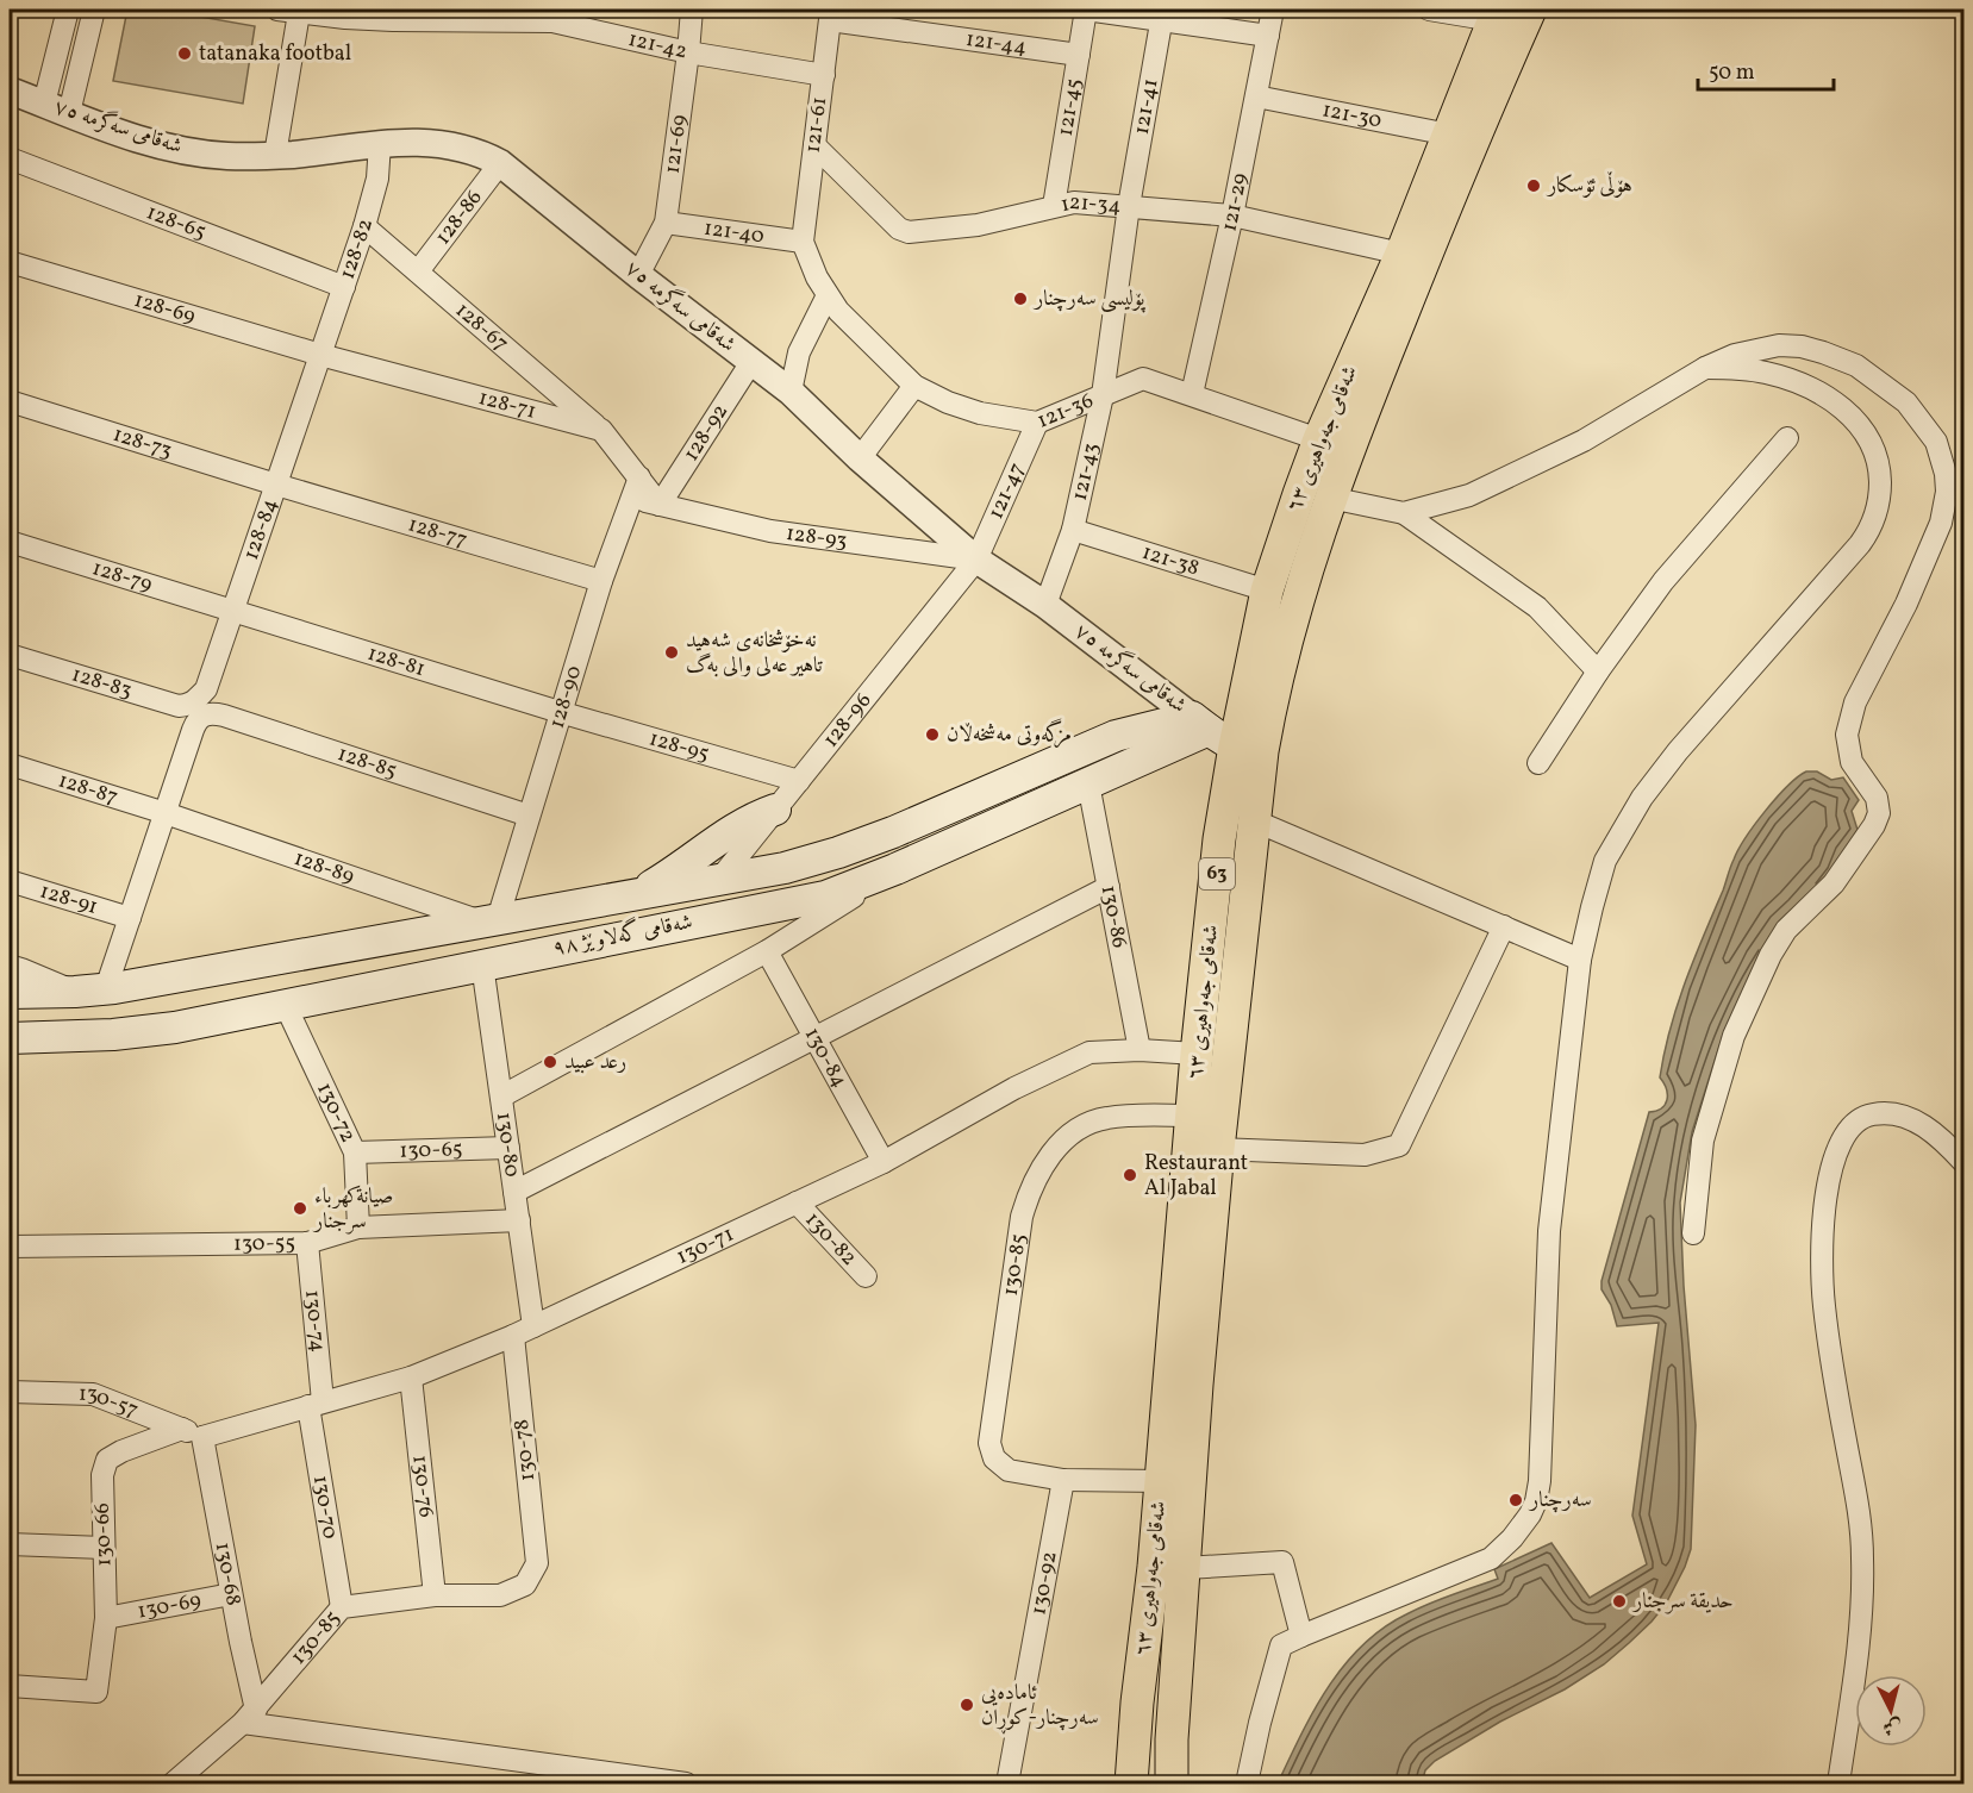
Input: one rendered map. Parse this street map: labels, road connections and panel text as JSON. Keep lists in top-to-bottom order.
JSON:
{
  "streets": {
    "main road": ["شەقامی جەواهیری ٦٣", "63", "شەقامی گەلاوێژ ٩٨"],
    "street": [
      "121-44",
      "121-42",
      "121-45",
      "121-41",
      "121-30",
      "121-61",
      "شەقامی سەگرمە ٧٥",
      "121-69",
      "121-29",
      "121-34",
      "128-86",
      "128-65",
      "121-40",
      "128-82",
      "128-69",
      "128-67",
      "128-71",
      "121-36",
      "128-92",
      "128-73",
      "121-43",
      "121-47",
      "128-84",
      "128-77",
      "128-93",
      "121-38",
      "128-79",
      "128-81",
      "128-83",
      "128-90",
      "128-96",
      "128-95",
      "128-85",
      "128-87",
      "128-89",
      "128-91",
      "130-86",
      "130-84",
      "130-72",
      "130-80",
      "130-65",
      "130-82",
      "130-55",
      "130-71",
      "130-85",
      "130-74",
      "130-57",
      "130-78",
      "130-76",
      "130-70",
      "130-66",
      "130-68",
      "130-92",
      "130-69"
    ]
  },
  "crossings": [
    ["121-44", "121-45"],
    ["121-44", "121-61"],
    ["121-42", "121-61"],
    ["121-42", "121-69"],
    ["121-45", "121-34"],
    ["121-41", "121-34"],
    ["121-41", "121-43"],
    ["121-30", "121-29"],
    ["121-30", "شەقامی جەواهیری ٦٣"],
    ["121-61", "121-34"],
    ["121-61", "121-40"],
    ["121-61", "121-36"],
    ["شەقامی سەگرمە ٧٥", "121-69"],
    ["شەقامی سەگرمە ٧٥", "128-86"],
    ["شەقامی سەگرمە ٧٥", "128-82"],
    ["شەقامی سەگرمە ٧٥", "128-92"],
    ["شەقامی سەگرمە ٧٥", "شەقامی جەواهیری ٦٣"],
    ["شەقامی سەگرمە ٧٥", "121-43"],
    ["شەقامی سەگرمە ٧٥", "121-47"],
    ["شەقامی سەگرمە ٧٥", "128-93"],
    ["شەقامی سەگرمە ٧٥", "128-96"],
    ["شەقامی سەگرمە ٧٥", "شەقامی گەلاوێژ ٩٨"],
    ["121-69", "121-40"],
    ["121-29", "121-34"],
    ["121-29", "121-36"],
    ["121-34", "شەقامی جەواهیری ٦٣"],
    ["121-34", "121-43"],
    ["128-86", "128-67"],
    ["128-65", "128-82"],
    ["121-40", "121-36"],
    ["128-82", "128-69"],
    ["128-82", "128-67"],
    ["128-82", "128-71"],
    ["128-82", "128-84"],
    ["128-69", "128-71"],
    ["128-69", "128-84"],
    ["128-67", "128-71"],
    ["128-71", "128-84"],
    ["121-36", "شەقامی جەواهیری ٦٣"],
    ["121-36", "121-43"],
    ["121-36", "121-47"],
    ["128-92", "128-93"],
    ["شەقامی جەواهیری ٦٣", "121-38"],
    ["شەقامی جەواهیری ٦٣", "شەقامی گەلاوێژ ٩٨"],
    ["شەقامی جەواهیری ٦٣", "130-71"],
    ["شەقامی جەواهیری ٦٣", "130-85"],
    ["128-73", "128-84"],
    ["128-73", "128-77"],
    ["121-43", "121-38"],
    ["121-47", "128-93"],
    ["121-47", "128-96"],
    ["128-84", "128-77"],
    ["128-84", "128-79"],
    ["128-84", "128-81"],
    ["128-84", "128-83"],
    ["128-84", "128-85"],
    ["128-84", "128-87"],
    ["128-84", "128-89"],
    ["128-84", "128-91"],
    ["128-84", "شەقامی گەلاوێژ ٩٨"],
    ["128-77", "128-90"],
    ["128-93", "128-90"],
    ["128-93", "128-96"],
    ["128-79", "128-81"],
    ["128-81", "128-90"],
    ["128-81", "128-95"],
    ["128-83", "128-85"],
    ["128-90", "128-95"],
    ["128-90", "128-85"],
    ["128-90", "128-89"],
    ["128-90", "شەقامی گەلاوێژ ٩٨"],
    ["128-96", "128-95"],
    ["128-96", "شەقامی گەلاوێژ ٩٨"],
    ["128-87", "128-89"],
    ["128-89", "شەقامی گەلاوێژ ٩٨"],
    ["130-86", "شەقامی گەلاوێژ ٩٨"],
    ["130-86", "130-71"],
    ["شەقامی گەلاوێژ ٩٨", "130-72"],
    ["شەقامی گەلاوێژ ٩٨", "130-80"],
    ["130-84", "130-71"],
    ["130-72", "130-65"],
    ["130-72", "130-55"],
    ["130-80", "130-65"],
    ["130-80", "130-55"],
    ["130-80", "130-71"],
    ["130-82", "130-71"],
    ["130-55", "130-74"],
    ["130-71", "130-74"],
    ["130-71", "130-57"],
    ["130-71", "130-78"],
    ["130-71", "130-76"],
    ["130-71", "130-70"],
    ["130-71", "130-66"],
    ["130-71", "130-68"],
    ["130-85", "130-78"],
    ["130-85", "130-76"],
    ["130-85", "130-70"],
    ["130-85", "130-68"],
    ["130-85", "130-92"],
    ["130-74", "130-70"],
    ["130-57", "130-66"],
    ["130-57", "130-68"],
    ["130-66", "130-68"],
    ["130-66", "130-69"],
    ["130-68", "130-69"]
  ],
  "places": [
    "tatanaka footbal",
    "هۆڵی ئۆسکار",
    "پۆلیسی سەرچنار",
    "نەخۆشخانەی شەهید تاهیر عەلی والی بەگ",
    "مزگەوتی مەشخەڵان",
    "رعد عبيد",
    "Restaurant Al Jabal",
    "صيانةكهرباء سرجنار",
    "سەرچنار",
    "حديقة سرجنار",
    "ئامادەیی سەرچنار-کوڕان"
  ],
  "scale_bar": "50 m",
  "north": "bottom"
}
